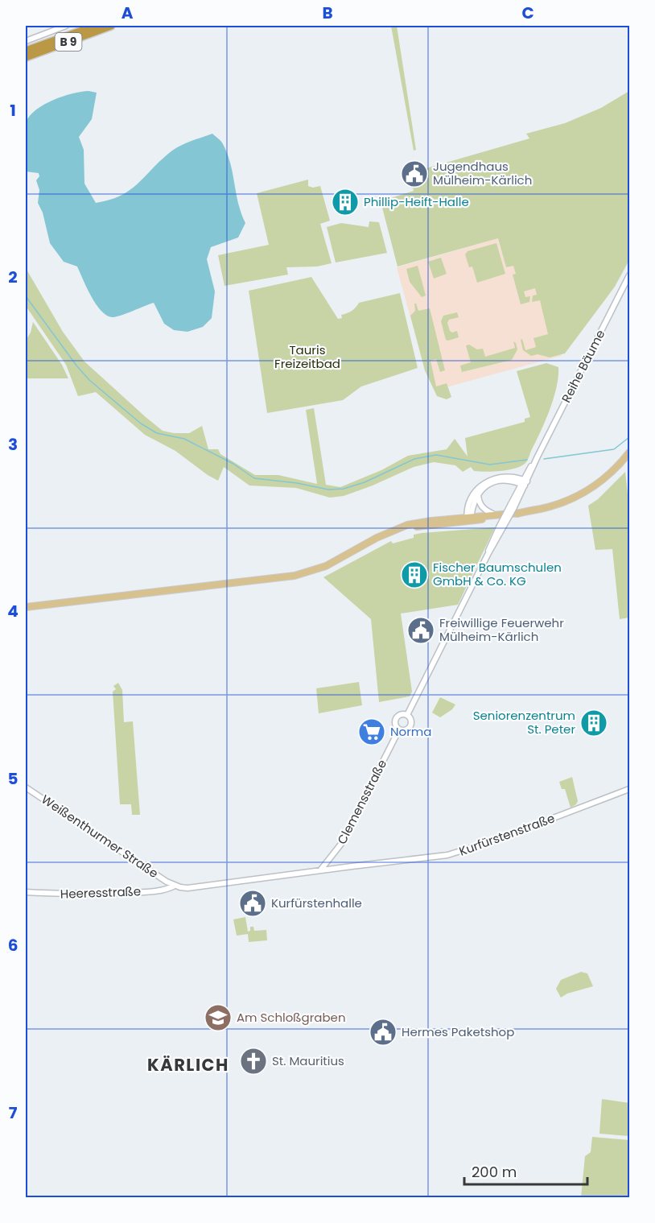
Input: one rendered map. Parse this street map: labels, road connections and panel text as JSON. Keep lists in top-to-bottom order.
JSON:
{
  "streets": {
    "highway": ["B 9"],
    "street": [
      "Reihe Bäume",
      "Clemensstraße",
      "Kurfürstenstraße",
      "Weißenthurmer Straße",
      "Heeresstraße"
    ]
  },
  "crossings": [
    ["Reihe Bäume", "Clemensstraße"],
    ["Clemensstraße", "Kurfürstenstraße"],
    ["Weißenthurmer Straße", "Heeresstraße"]
  ],
  "districts": ["KÄRLICH"],
  "parks": ["Tauris Freizeitbad"],
  "places": {
    "public building": [
      "Jugendhaus Mülheim-Kärlich",
      "Freiwillige Feuerwehr Mülheim-Kärlich",
      "Kurfürstenhalle",
      "Hermes Paketshop"
    ],
    "building": ["Phillip-Heift-Halle", "Fischer Baumschulen GmbH & Co. KG", "Seniorenzentrum St. Peter"],
    "supermarket": ["Norma"],
    "school or university": ["Am Schloßgraben"],
    "church": ["St. Mauritius"]
  },
  "scale_bar": "200 m",
  "grid": {
    "columns": ["A", "B", "C"],
    "rows": [
      "1",
      "2",
      "3",
      "4",
      "5",
      "6",
      "7"
    ]
  }
}
